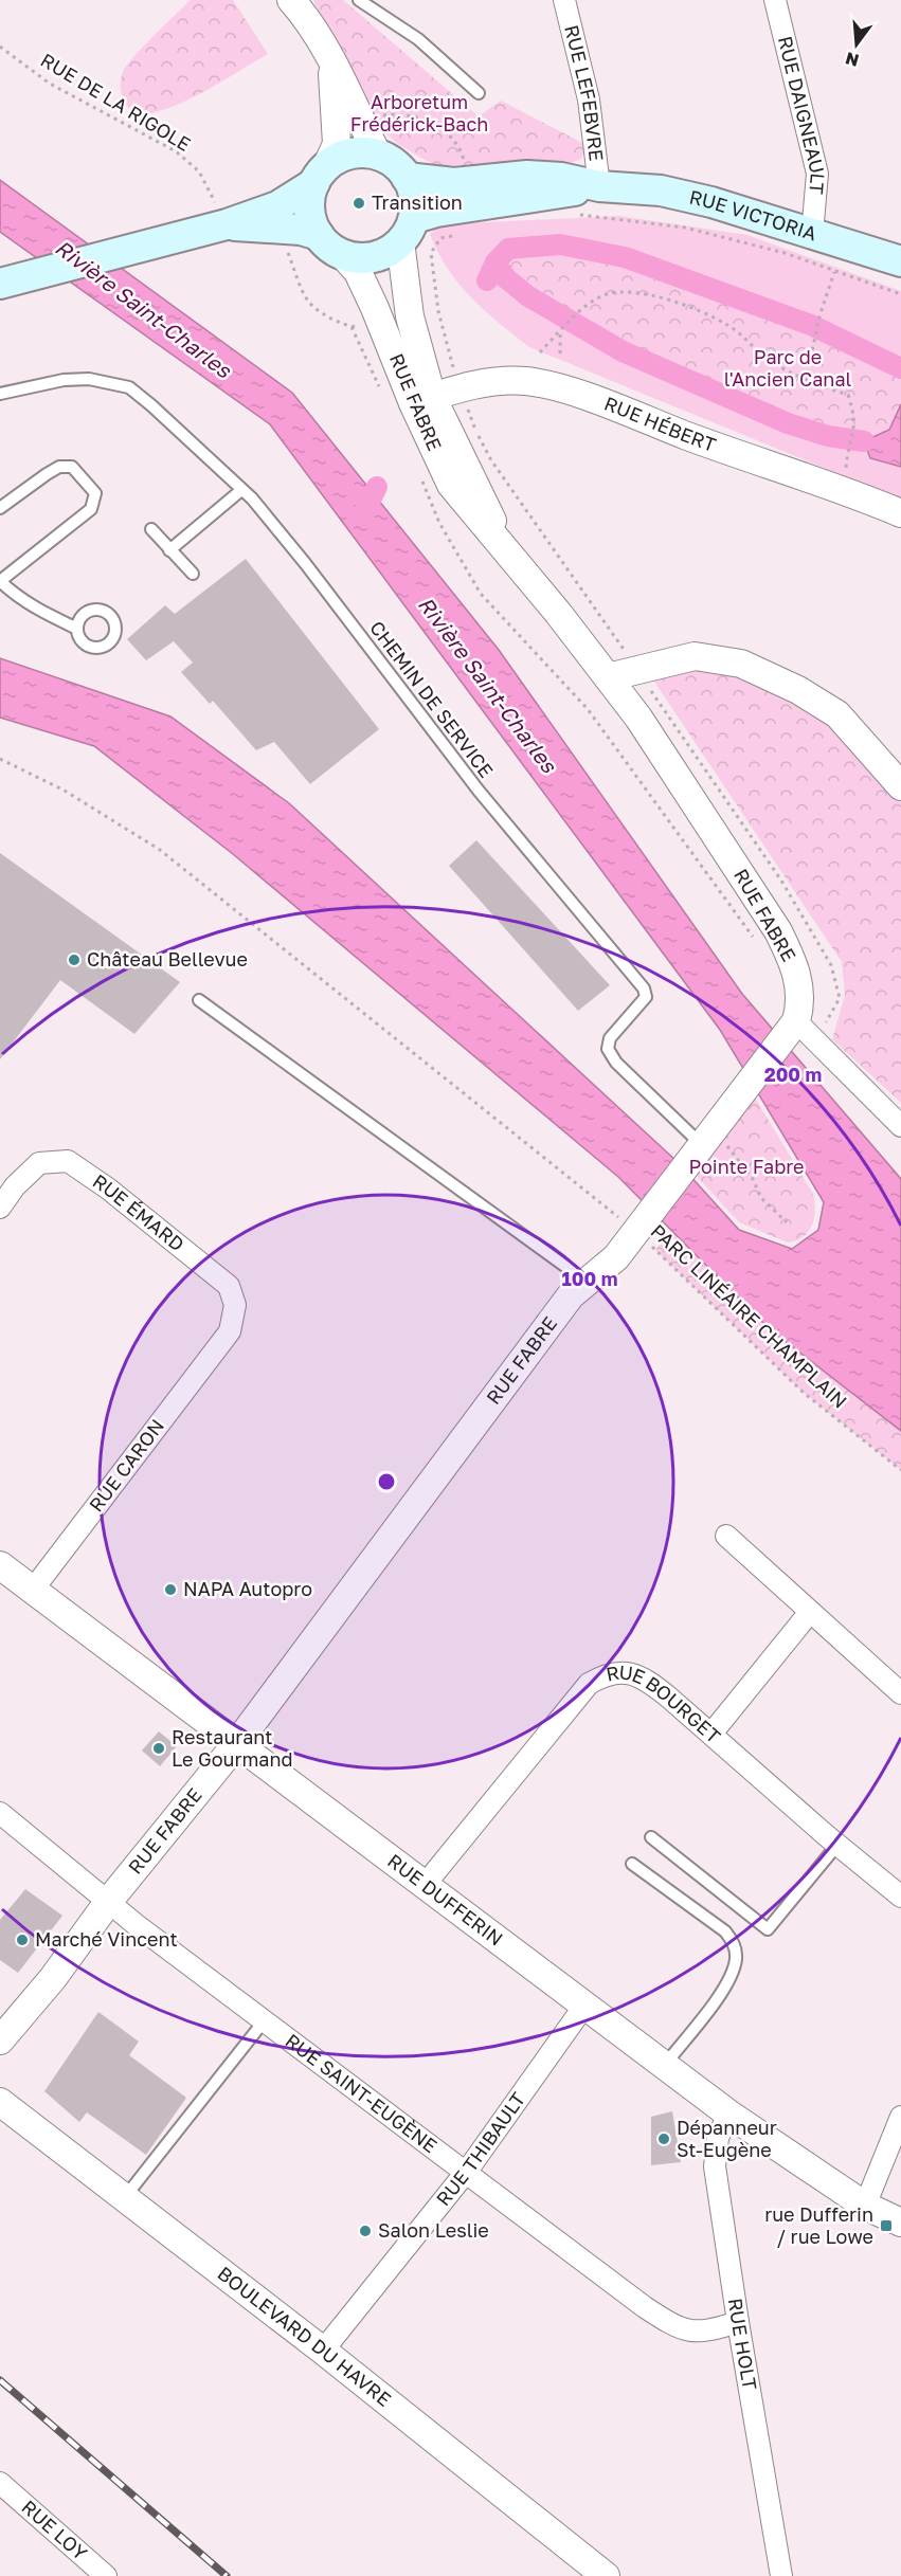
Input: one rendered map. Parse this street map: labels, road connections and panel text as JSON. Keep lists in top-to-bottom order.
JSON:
{
  "streets": {
    "main road": ["RUE VICTORIA"],
    "street": [
      "RUE LEFEBVRE",
      "RUE DAIGNEAULT",
      "RUE FABRE",
      "RUE HÉBERT",
      "RUE ÉMARD",
      "RUE CARON",
      "RUE BOURGET",
      "RUE DUFFERIN",
      "RUE SAINT-EUGÈNE",
      "RUE THIBAULT",
      "BOULEVARD DU HAVRE",
      "RUE HOLT",
      "RUE LOY"
    ],
    "lane": ["CHEMIN DE SERVICE"],
    "path": ["RUE DE LA RIGOLE", "PARC LINÉAIRE CHAMPLAIN"]
  },
  "crossings": [
    ["RUE LEFEBVRE", "RUE VICTORIA"],
    ["RUE DAIGNEAULT", "RUE VICTORIA"],
    ["RUE VICTORIA", "RUE FABRE"],
    ["RUE FABRE", "RUE HÉBERT"],
    ["RUE FABRE", "CHEMIN DE SERVICE"],
    ["RUE FABRE", "PARC LINÉAIRE CHAMPLAIN"],
    ["RUE FABRE", "RUE DUFFERIN"],
    ["RUE FABRE", "RUE SAINT-EUGÈNE"],
    ["RUE ÉMARD", "RUE CARON"],
    ["RUE CARON", "RUE DUFFERIN"],
    ["RUE BOURGET", "RUE DUFFERIN"],
    ["RUE DUFFERIN", "RUE THIBAULT"],
    ["RUE DUFFERIN", "RUE HOLT"],
    ["RUE SAINT-EUGÈNE", "RUE THIBAULT"],
    ["RUE SAINT-EUGÈNE", "RUE HOLT"],
    ["RUE THIBAULT", "BOULEVARD DU HAVRE"]
  ],
  "water": ["Rivière Saint-Charles"],
  "parks": ["Arboretum Frédérick-Bach", "Parc de l'Ancien Canal", "Pointe Fabre"],
  "places": {
    "other": [
      "Transition",
      "Château Bellevue",
      "NAPA Autopro",
      "Restaurant Le Gourmand",
      "Marché Vincent",
      "Dépanneur St-Eugène",
      "Salon Leslie"
    ],
    "transit": ["rue Dufferin / rue Lowe"]
  },
  "north": "bottom",
  "rings": ["200 m", "100 m"]
}
